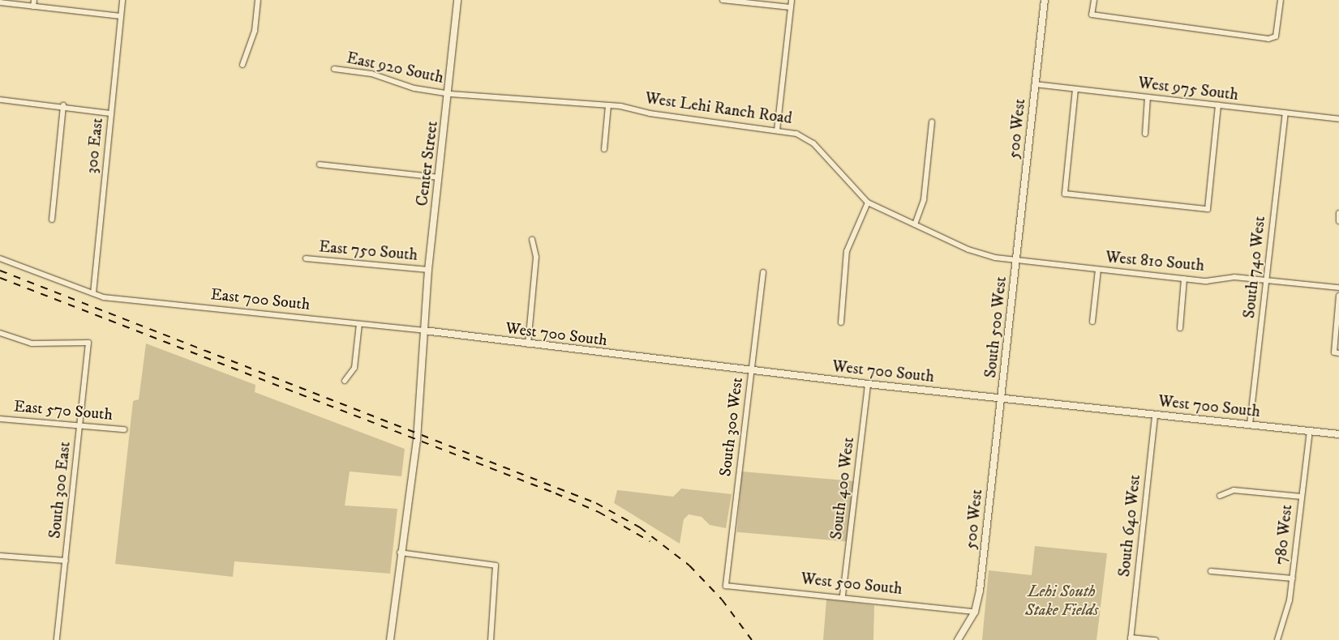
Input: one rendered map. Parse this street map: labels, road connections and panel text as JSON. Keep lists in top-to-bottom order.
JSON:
{
  "streets": {
    "street": [
      "East 920 South",
      "West 975 South",
      "West Lehi Ranch Road",
      "500 West",
      "300 East",
      "Center Street",
      "East 750 South",
      "West 810 South",
      "South 740 West",
      "East 700 South",
      "South 500 West",
      "West 700 South",
      "East 570 South",
      "South 300 West",
      "South 400 West",
      "South 300 East",
      "South 640 West",
      "780 West",
      "West 500 South"
    ]
  },
  "crossings": [
    ["East 920 South", "West Lehi Ranch Road"],
    ["East 920 South", "Center Street"],
    ["West 975 South", "500 West"],
    ["West 975 South", "South 740 West"],
    ["West Lehi Ranch Road", "500 West"],
    ["West Lehi Ranch Road", "Center Street"],
    ["West Lehi Ranch Road", "West 810 South"],
    ["West Lehi Ranch Road", "South 500 West"],
    ["500 West", "West 810 South"],
    ["500 West", "South 500 West"],
    ["500 West", "West 700 South"],
    ["500 West", "West 500 South"],
    ["300 East", "East 700 South"],
    ["Center Street", "East 750 South"],
    ["Center Street", "East 700 South"],
    ["Center Street", "West 700 South"],
    ["West 810 South", "South 740 West"],
    ["West 810 South", "South 500 West"],
    ["South 740 West", "West 700 South"],
    ["East 700 South", "West 700 South"],
    ["South 500 West", "West 700 South"],
    ["West 700 South", "South 300 West"],
    ["West 700 South", "South 400 West"],
    ["West 700 South", "South 640 West"],
    ["West 700 South", "780 West"],
    ["East 570 South", "South 300 East"],
    ["South 300 West", "West 500 South"],
    ["South 400 West", "West 500 South"]
  ],
  "parks": ["Lehi South Stake Fields"]
}
